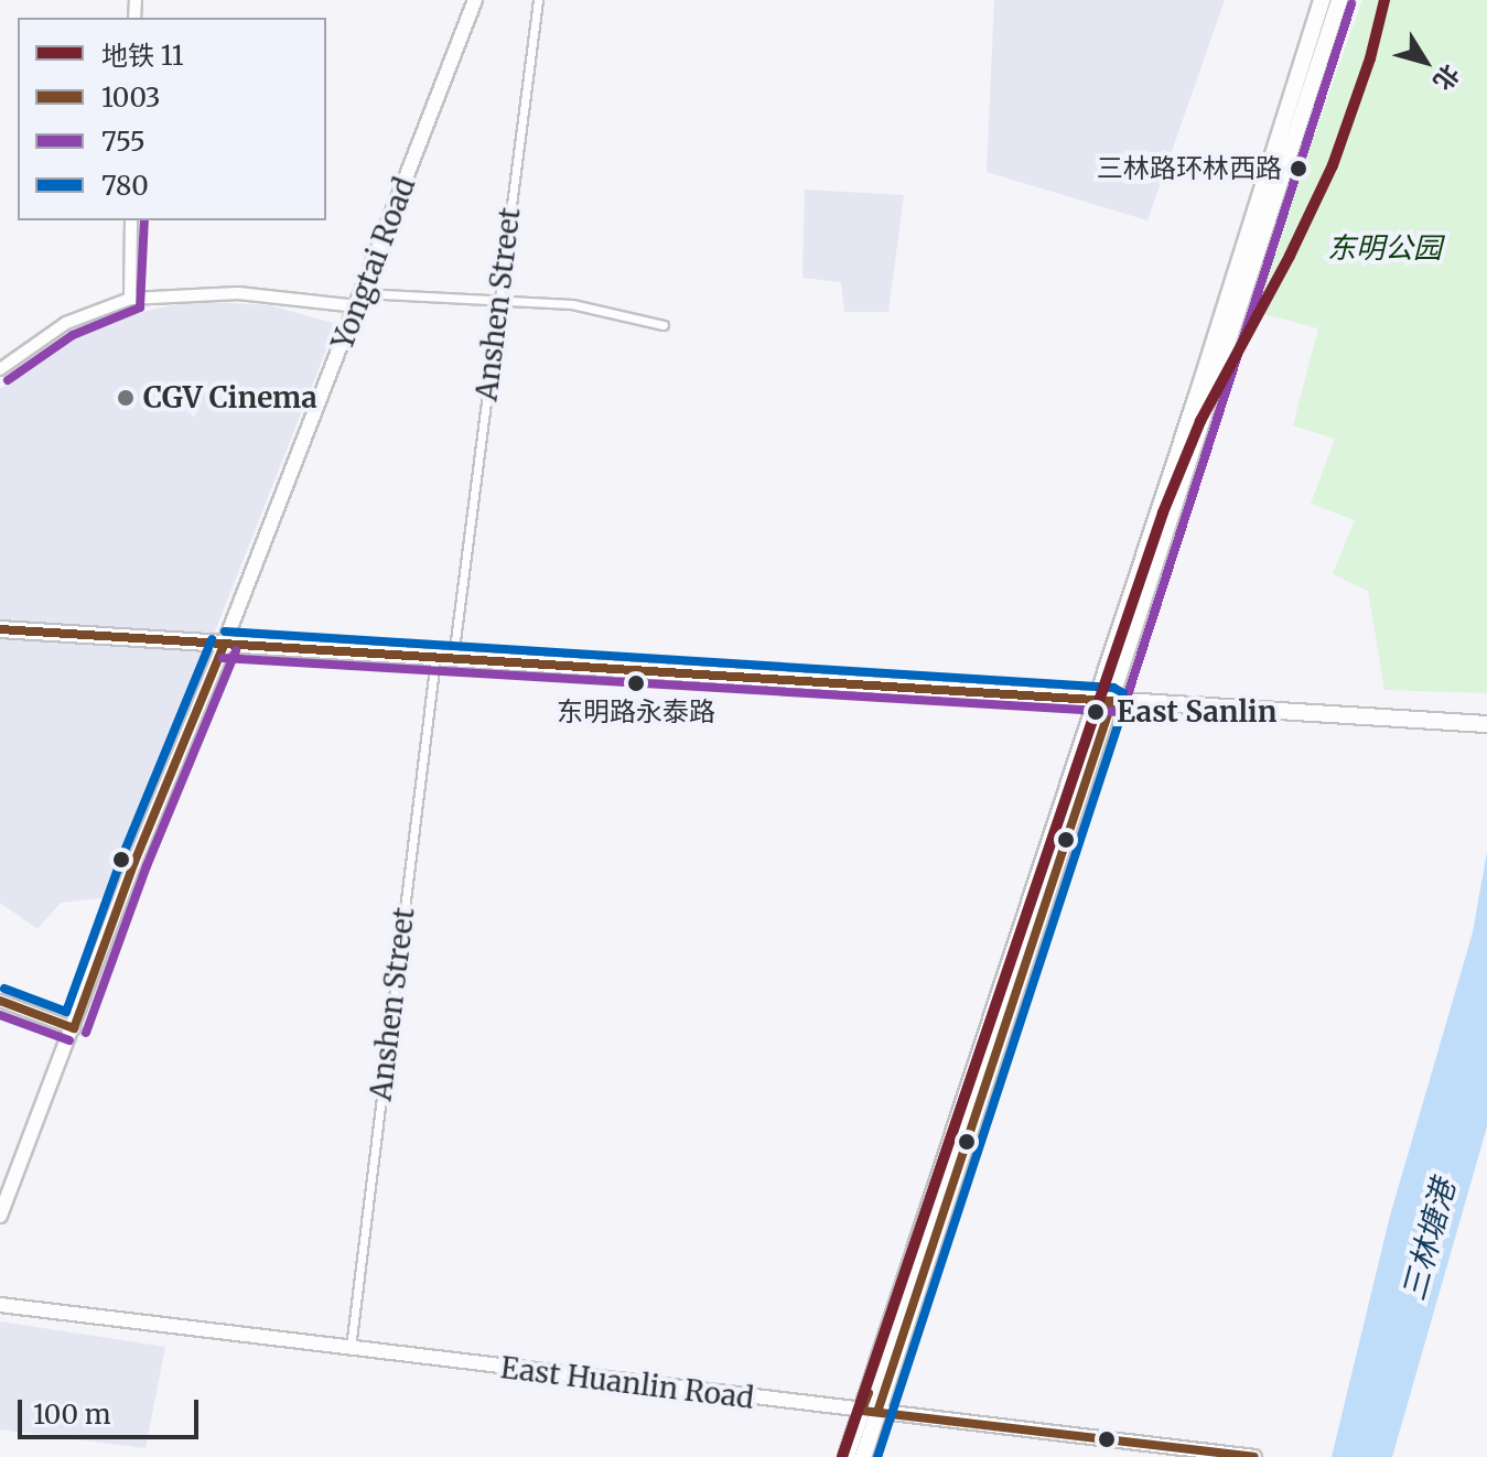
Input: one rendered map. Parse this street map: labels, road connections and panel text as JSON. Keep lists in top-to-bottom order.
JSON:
{
  "streets": {
    "street": ["Yongtai Road", "Anshen Street", "East Huanlin Road"]
  },
  "crossings": [
    ["Anshen Street", "East Huanlin Road"]
  ],
  "water": ["三林塘港"],
  "parks": ["东明公园"],
  "places": [
    "三林路环林西路",
    "CGV Cinema",
    "东明路永泰路",
    "East Sanlin"
  ],
  "lines": [
    "metro line 11",
    "transit line 755",
    "transit line 1003",
    "transit line 780"
  ],
  "legend": [
    "地铁 11",
    "1003",
    "755",
    "780"
  ],
  "scale_bar": "100 m",
  "north": "bottom right"
}
